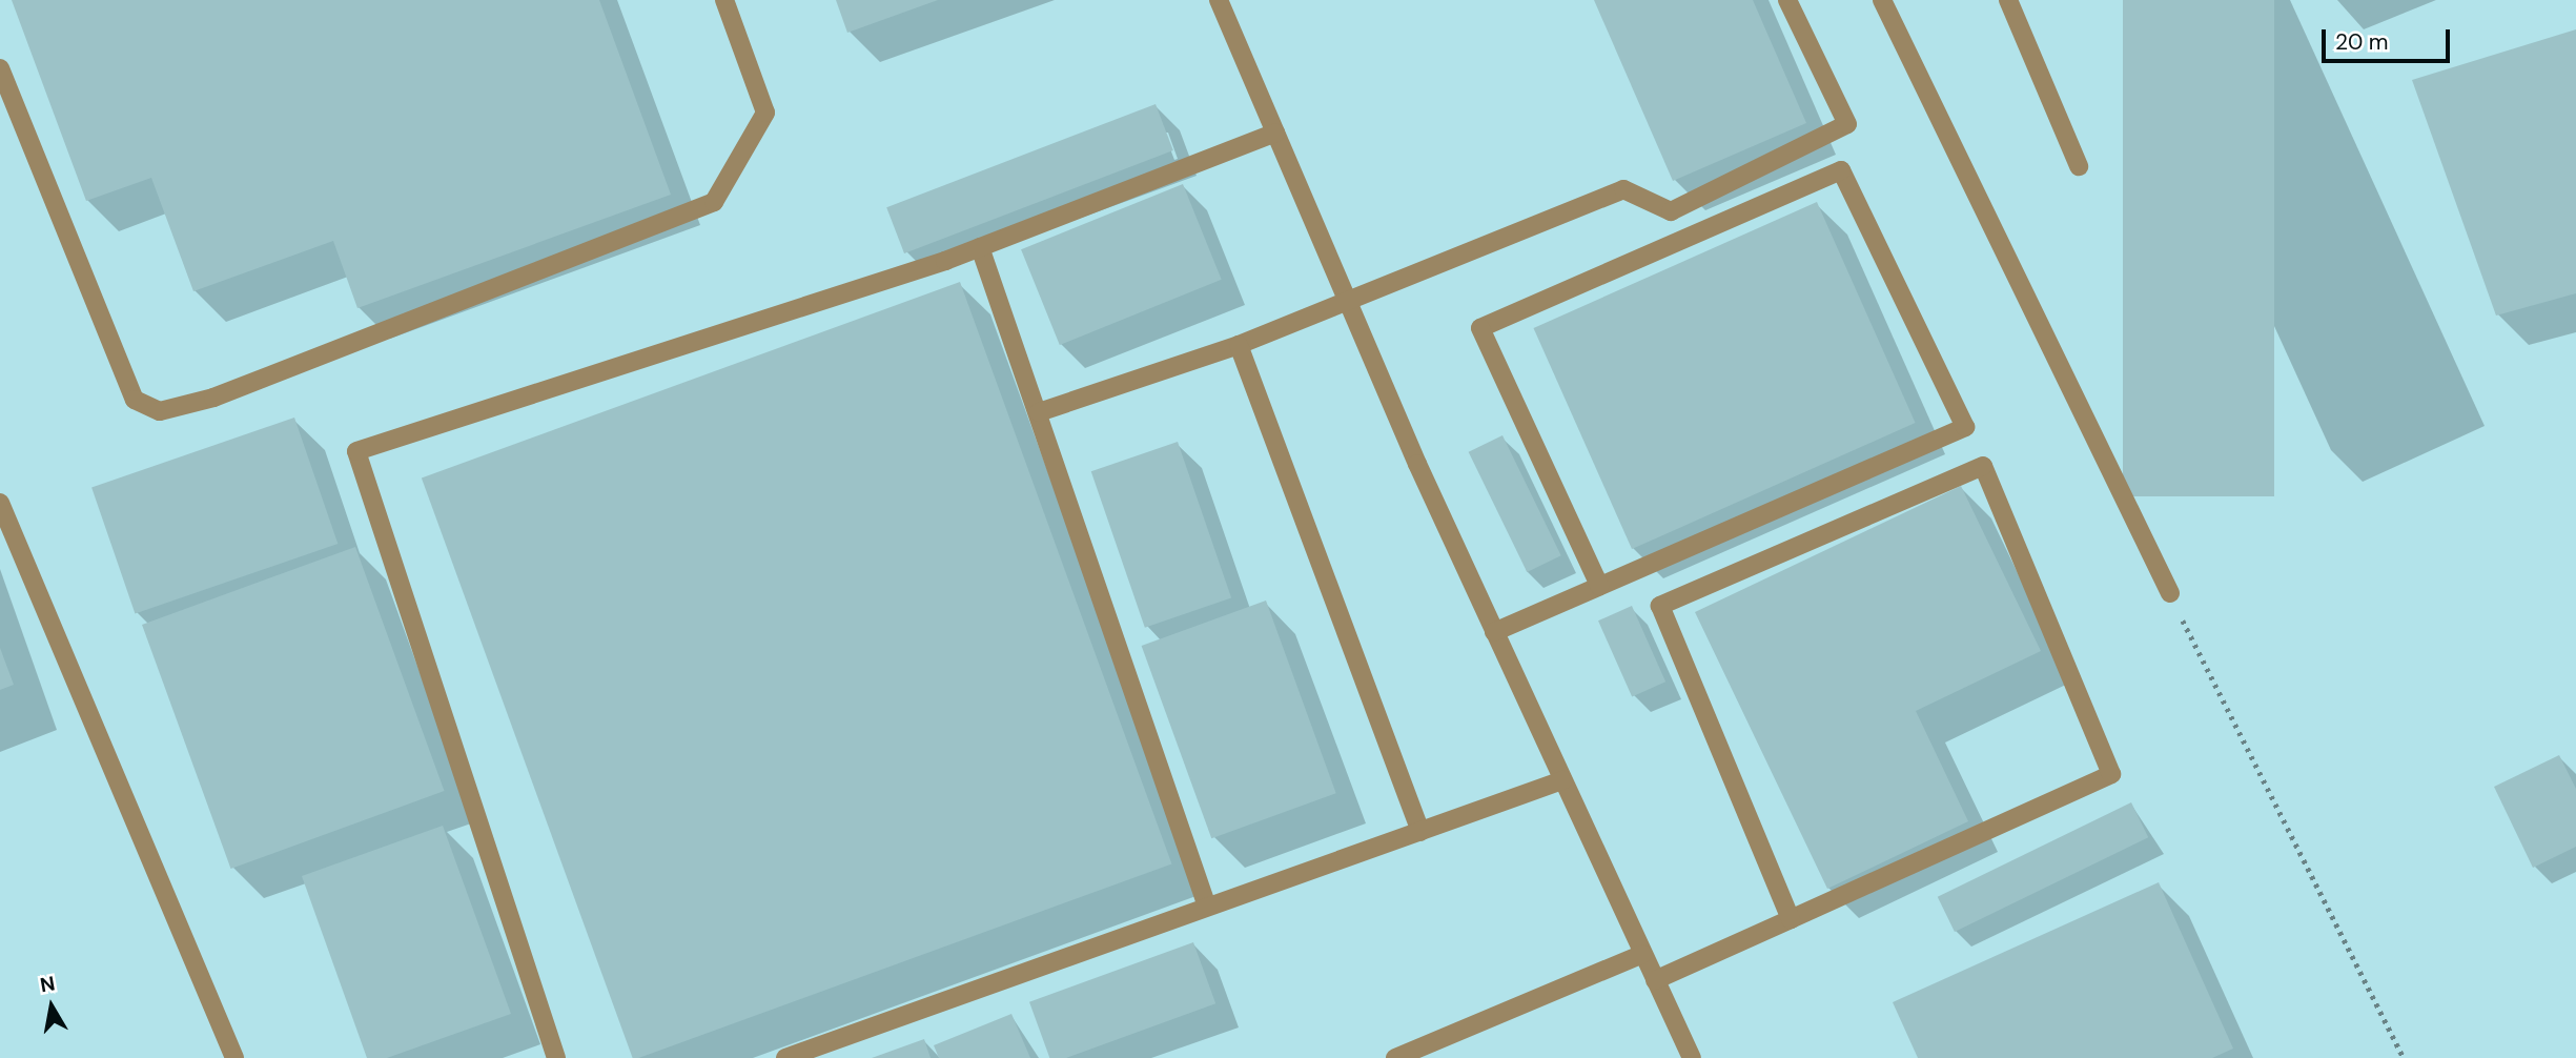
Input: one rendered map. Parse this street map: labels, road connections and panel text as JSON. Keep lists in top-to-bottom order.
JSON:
{
  "scale_bar": "20 m",
  "north": "top"
}
